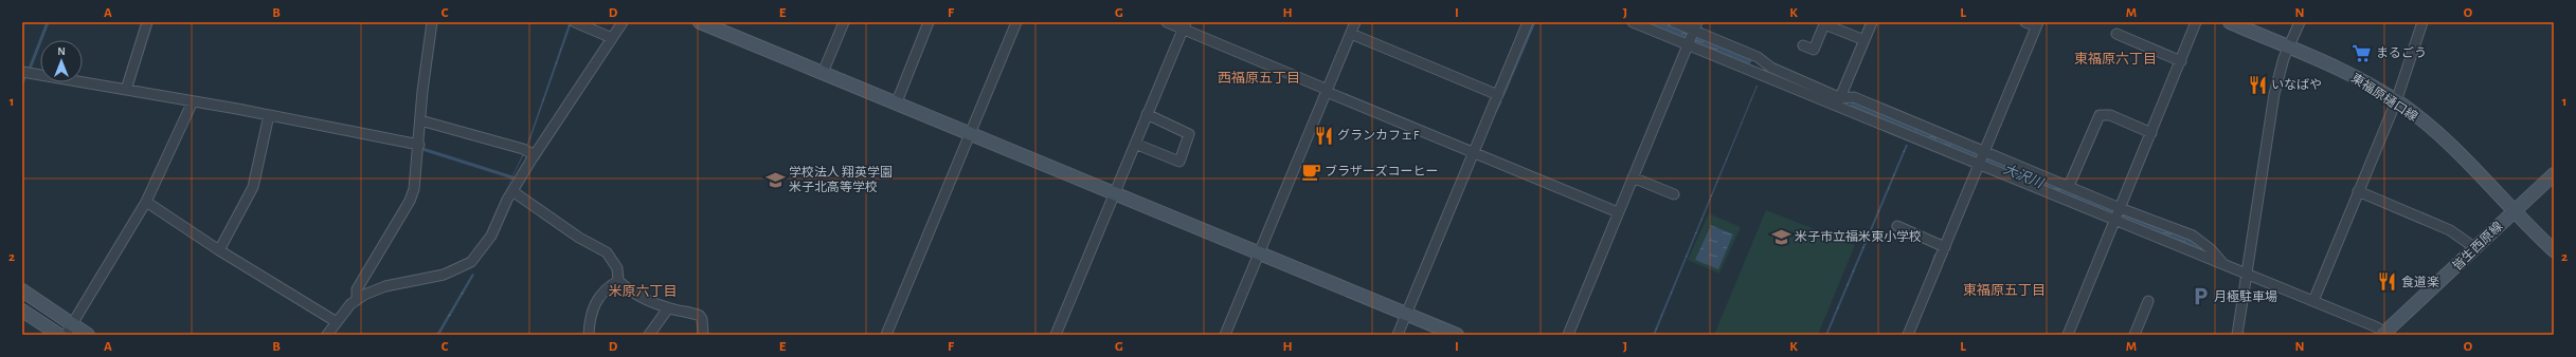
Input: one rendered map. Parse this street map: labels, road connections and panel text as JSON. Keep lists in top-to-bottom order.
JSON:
{
  "streets": {
    "street": ["東福原樋口線", "皆生西原線"]
  },
  "crossings": [
    ["東福原樋口線", "皆生西原線"]
  ],
  "districts": [
    "東福原六丁目",
    "西福原五丁目",
    "東福原五丁目",
    "米原六丁目"
  ],
  "water": ["大沢川"],
  "places": {
    "supermarket": ["まるごう"],
    "restaurant": ["いなばや", "グランカフェF", "食道楽"],
    "cafe": ["ブラザーズコーヒー"],
    "school or university": ["学校法人 翔英学園 米子北高等学校", "米子市立福米東小学校"],
    "parking": ["月極駐車場"]
  },
  "north": "top",
  "grid": {
    "columns": [
      "A",
      "B",
      "C",
      "D",
      "E",
      "F",
      "G",
      "H",
      "I",
      "J",
      "K",
      "L",
      "M",
      "N",
      "O"
    ],
    "rows": ["1", "2"]
  }
}
